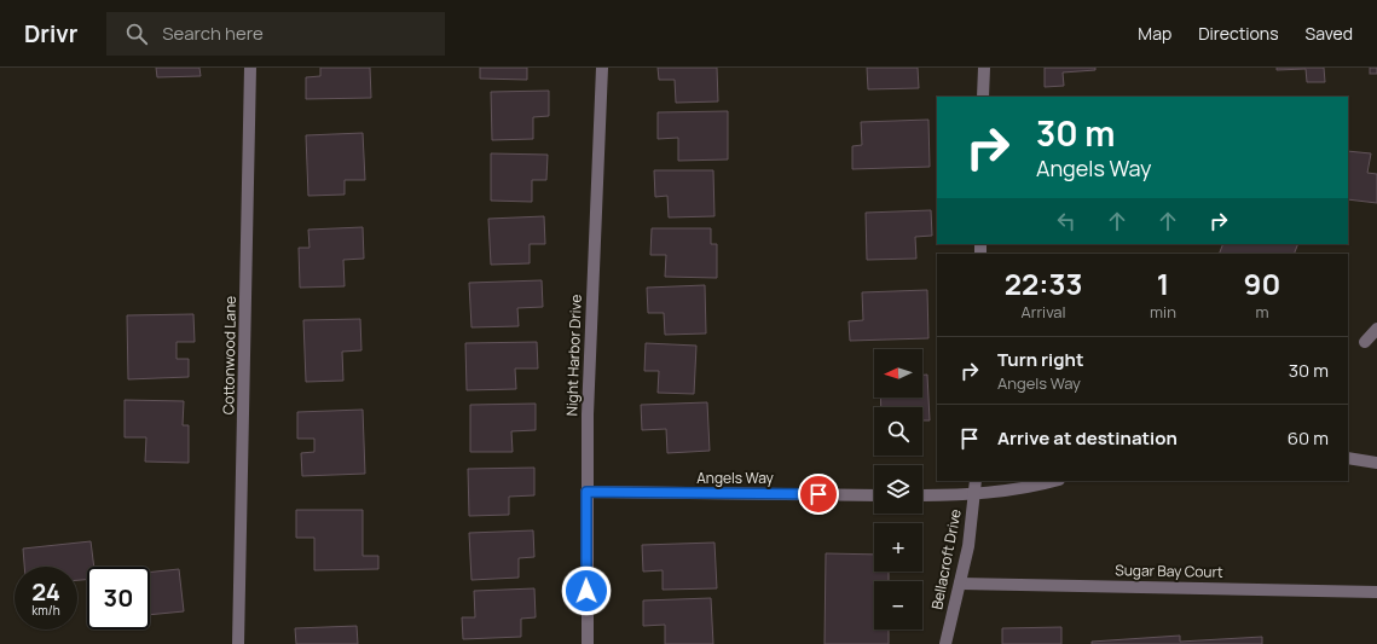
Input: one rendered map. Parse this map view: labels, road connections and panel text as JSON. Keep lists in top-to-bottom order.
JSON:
{
  "streets": {
    "street": [
      "Cottonwood Lane",
      "Night Harbor Drive",
      "Angels Way",
      "Bellacroft Drive",
      "Sugar Bay Court"
    ]
  },
  "crossings": [
    ["Night Harbor Drive", "Angels Way"],
    ["Bellacroft Drive", "Sugar Bay Court"]
  ],
  "north": "left",
  "page": {
    "header": "Drivr",
    "search": "Search here",
    "nav": ["Map", "Directions", "Saved"],
    "turn": ["30 m", "Angels Way"],
    "eta": [
      "22:33",
      "Arrival",
      "1",
      "min",
      "90",
      "m"
    ],
    "list": [
      {
        "name": "Turn right",
        "note": "Angels Way",
        "value": "30 m"
      },
      {
        "name": "Arrive at destination",
        "value": "60 m"
      }
    ],
    "map_buttons": ["+", "−"],
    "speed": "24 km/h",
    "limit": "30"
  }
}
